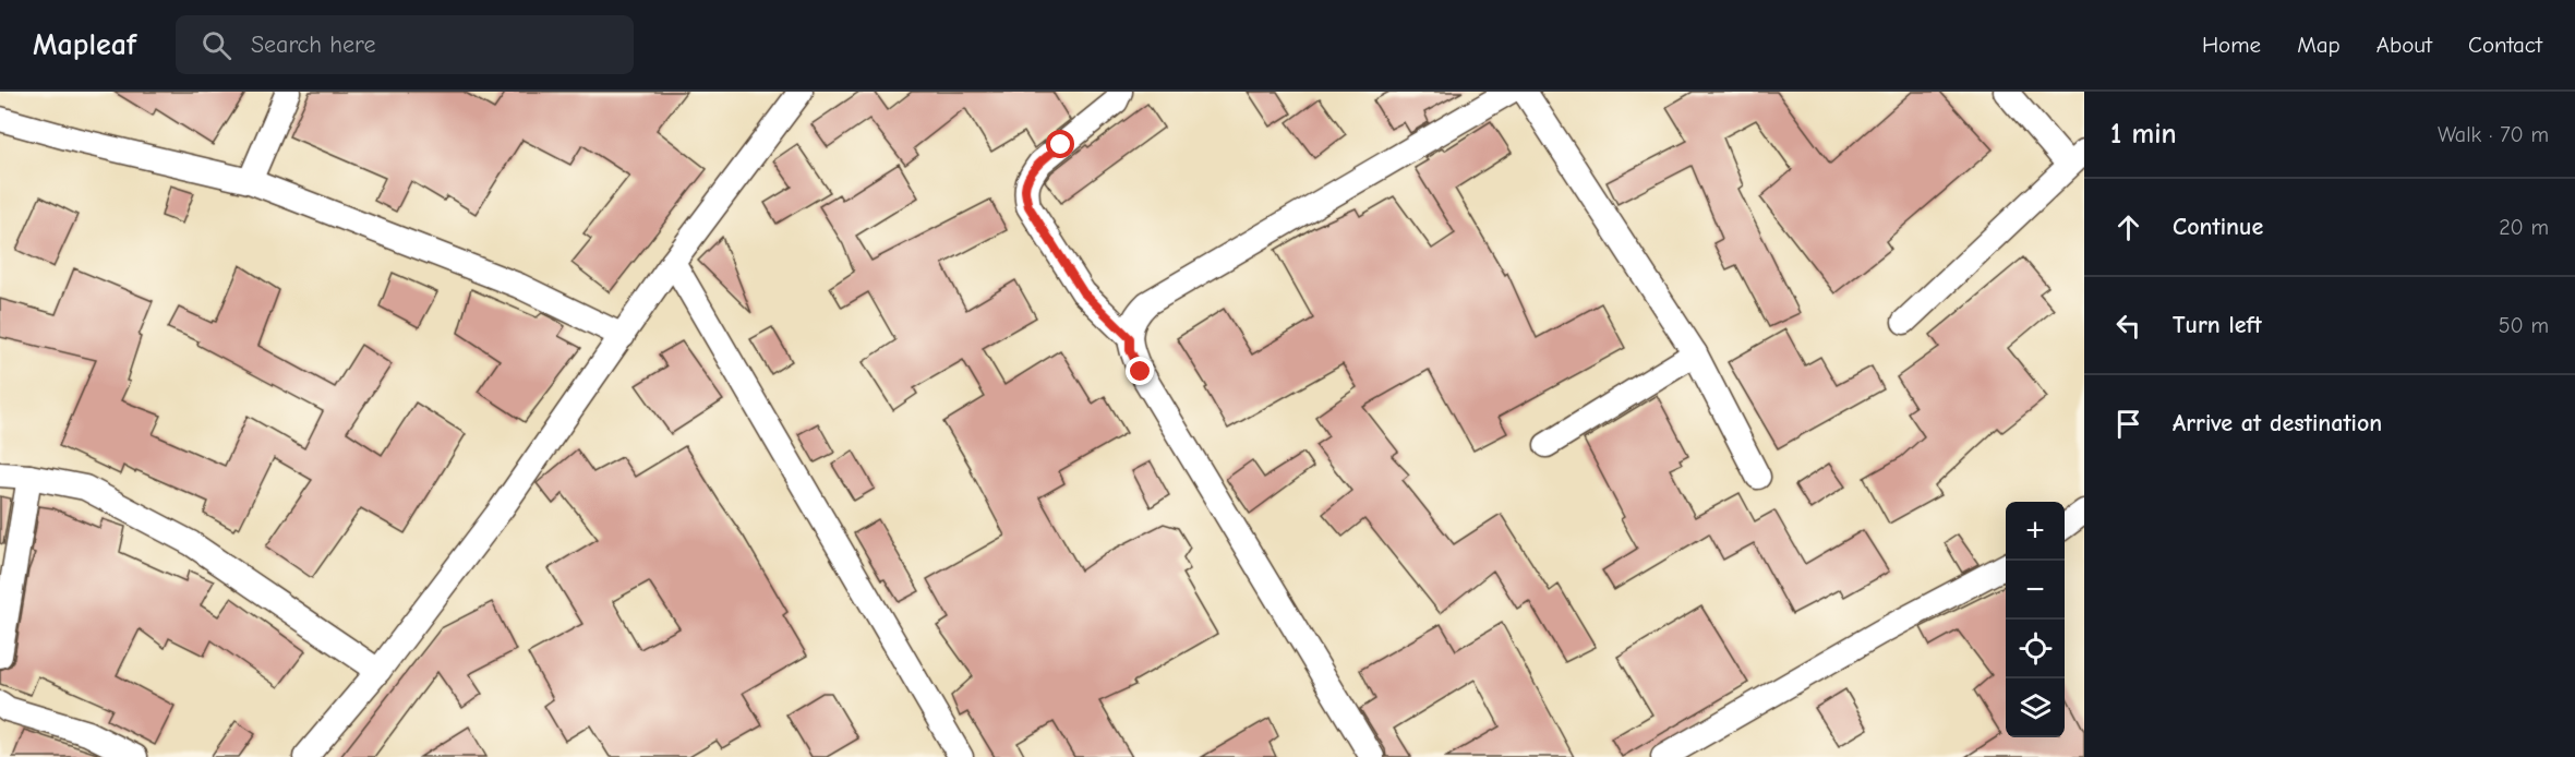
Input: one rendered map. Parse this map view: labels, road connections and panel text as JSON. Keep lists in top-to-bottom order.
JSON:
{
  "page": {
    "header": "Mapleaf",
    "search": "Search here",
    "nav": [
      "Home",
      "Map",
      "About",
      "Contact"
    ],
    "heading": ["1 min", "Walk · 70 m"],
    "list": [
      ["Continue", "20 m"],
      ["Turn left", "50 m"],
      "Arrive at destination"
    ],
    "map_buttons": ["+", "−"]
  }
}
